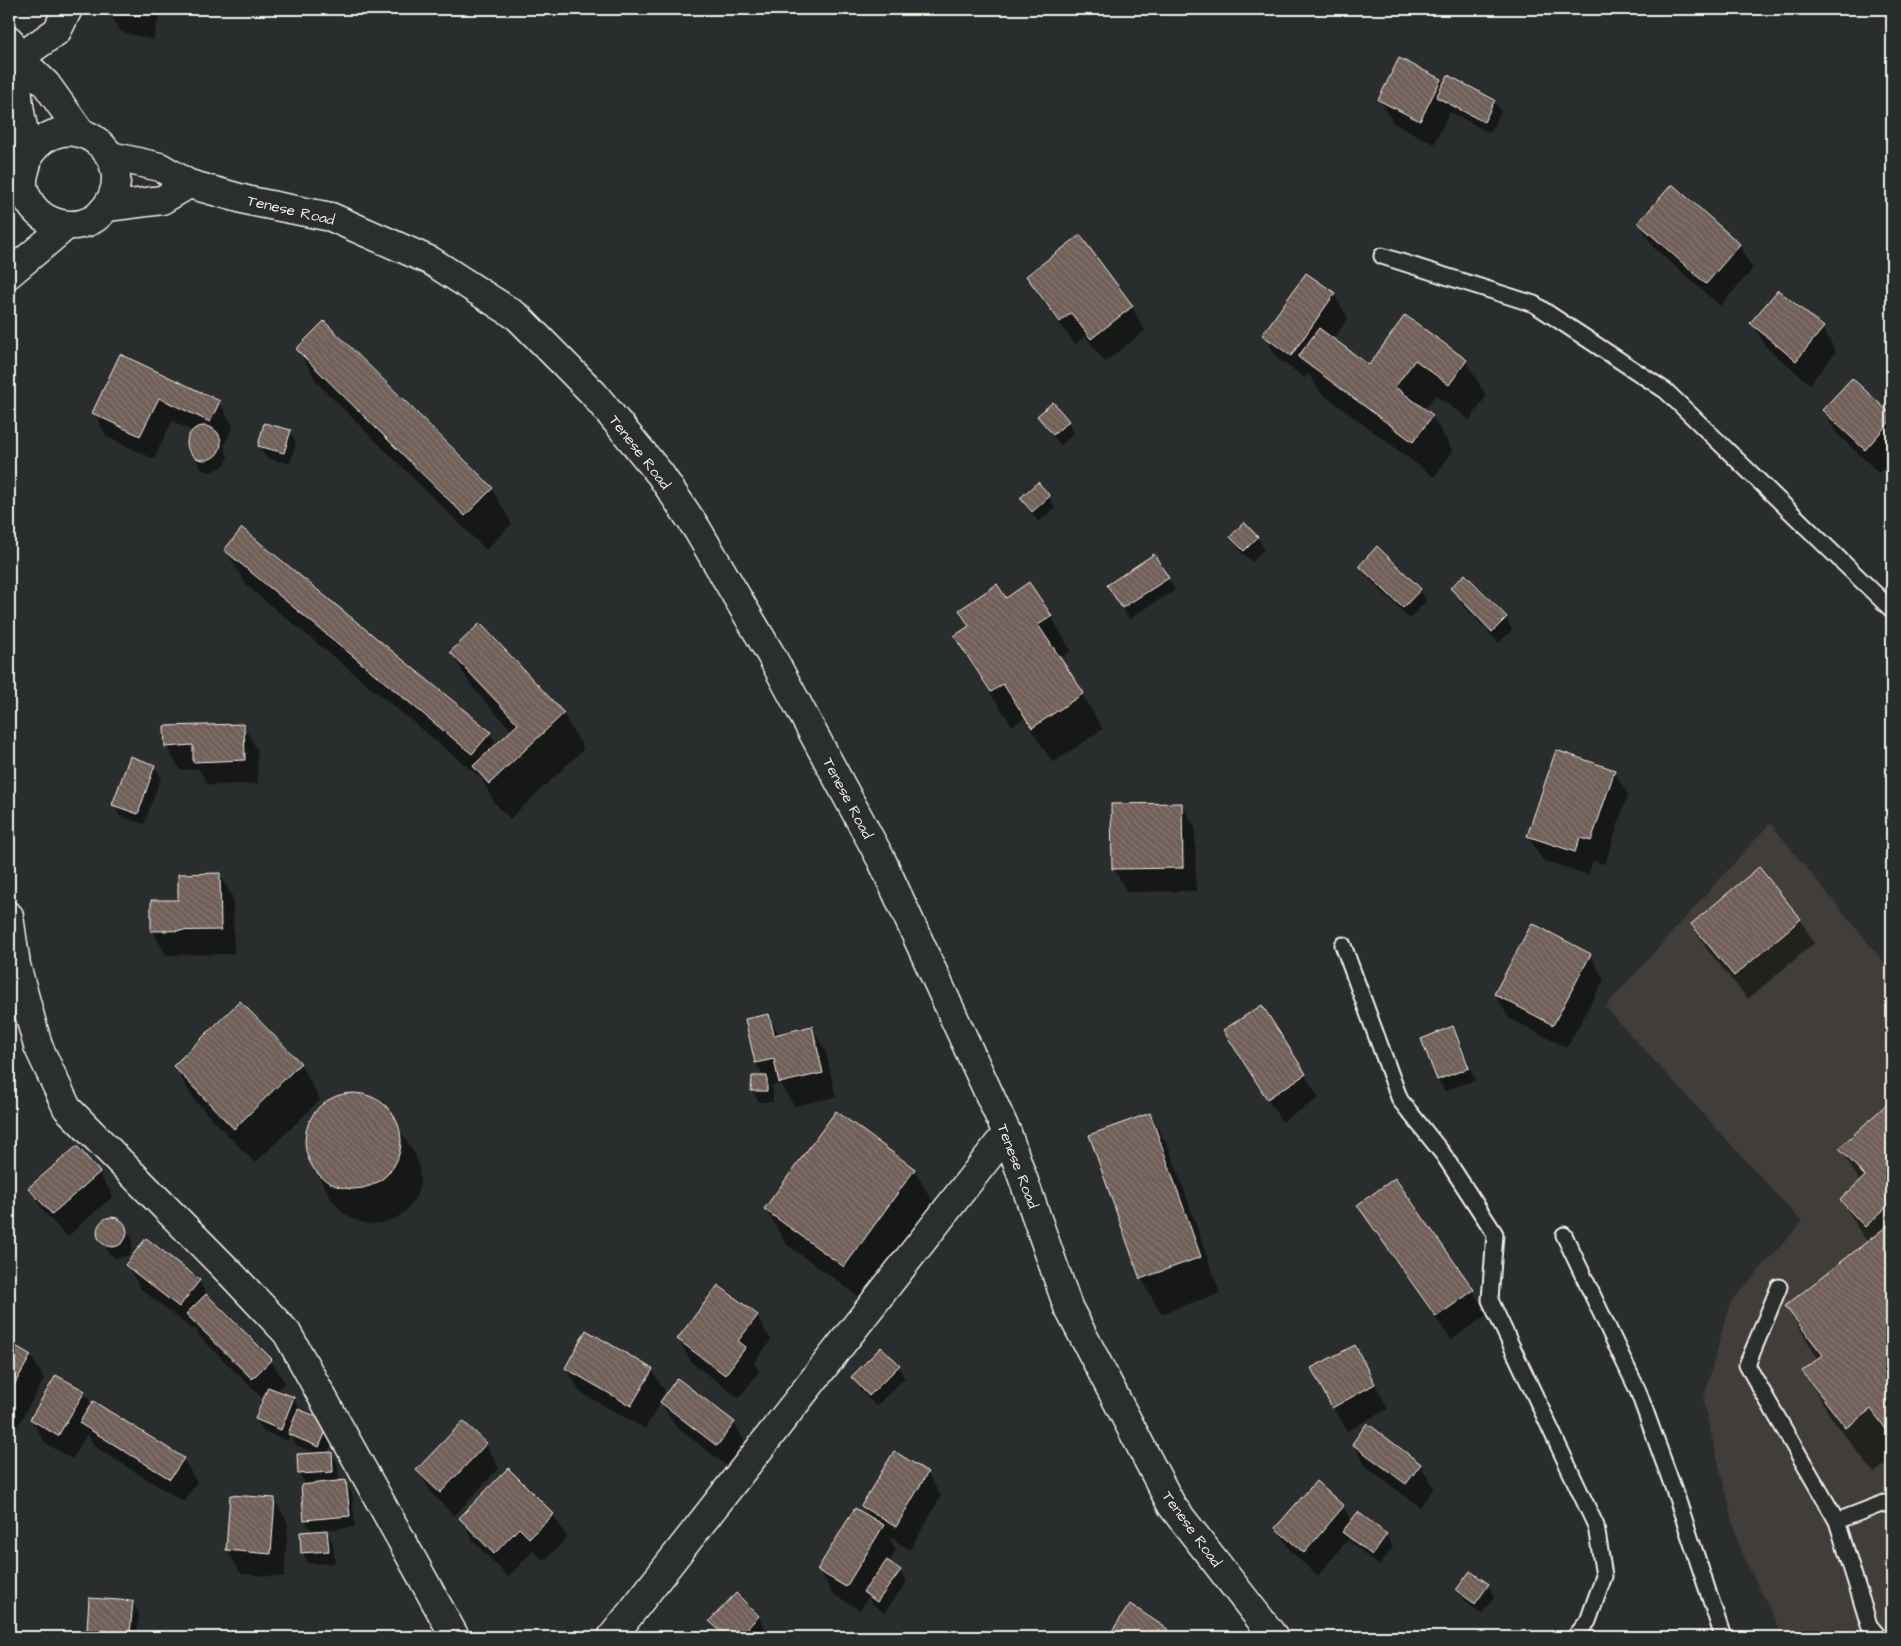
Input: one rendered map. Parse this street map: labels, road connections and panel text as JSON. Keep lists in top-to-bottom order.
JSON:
{
  "streets": {
    "street": ["Tenese Road"]
  }
}
